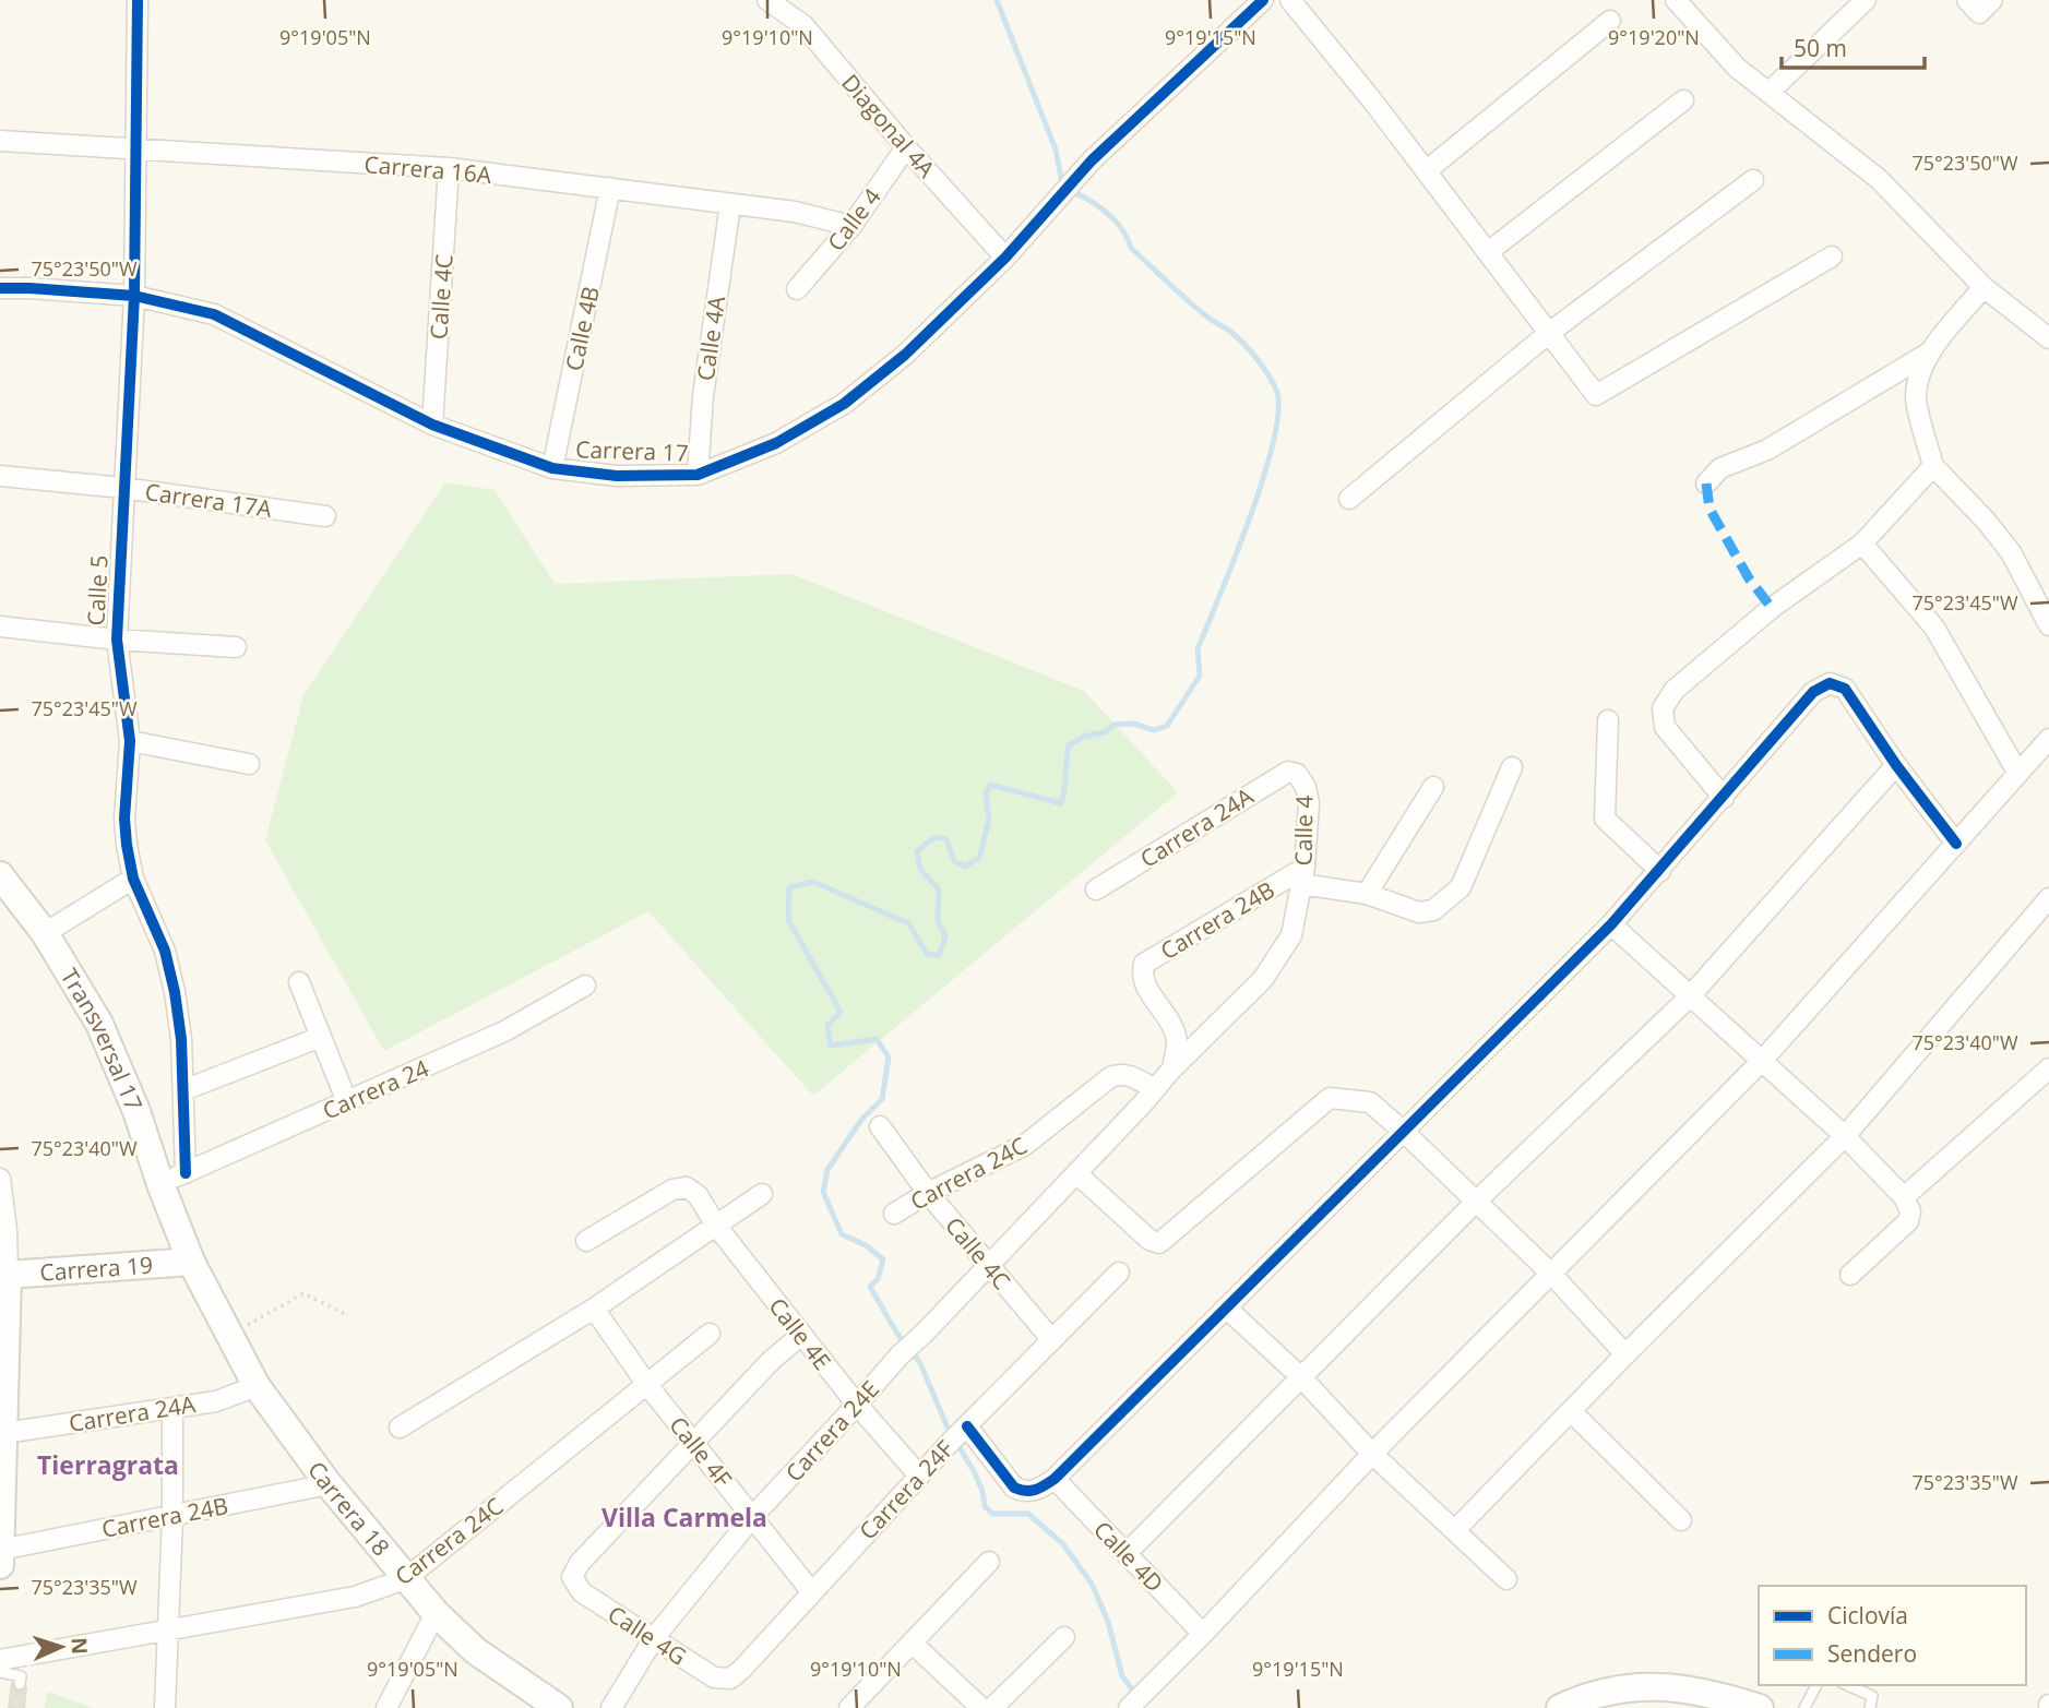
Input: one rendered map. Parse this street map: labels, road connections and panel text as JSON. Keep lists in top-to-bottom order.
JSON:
{
  "streets": {
    "street": [
      "Diagonal 4A",
      "Carrera 16A",
      "Calle 4",
      "Calle 4C",
      "Calle 4B",
      "Calle 4A",
      "Carrera 17",
      "Carrera 17A",
      "Calle 5",
      "Carrera 24A",
      "Carrera 24B",
      "Transversal 17",
      "Carrera 24",
      "Carrera 24C",
      "Carrera 19",
      "Calle 4E",
      "Carrera 24E",
      "Calle 4F",
      "Carrera 24F",
      "Carrera 18",
      "Calle 4D",
      "Calle 4G"
    ]
  },
  "crossings": [
    ["Diagonal 4A", "Calle 4"],
    ["Diagonal 4A", "Carrera 17"],
    ["Carrera 16A", "Calle 4"],
    ["Carrera 16A", "Calle 4C"],
    ["Carrera 16A", "Calle 4B"],
    ["Carrera 16A", "Calle 4A"],
    ["Carrera 16A", "Calle 5"],
    ["Calle 4", "Carrera 24A"],
    ["Calle 4", "Carrera 24B"],
    ["Calle 4C", "Carrera 17"],
    ["Calle 4C", "Carrera 24C"],
    ["Calle 4C", "Carrera 24E"],
    ["Calle 4C", "Carrera 24F"],
    ["Calle 4B", "Carrera 17"],
    ["Calle 4A", "Carrera 17"],
    ["Carrera 17", "Calle 5"],
    ["Carrera 17A", "Calle 5"],
    ["Calle 5", "Carrera 24"],
    ["Carrera 24A", "Carrera 18"],
    ["Carrera 24B", "Carrera 18"],
    ["Transversal 17", "Carrera 24"],
    ["Transversal 17", "Carrera 19"],
    ["Transversal 17", "Carrera 18"],
    ["Carrera 24C", "Calle 4F"],
    ["Carrera 24C", "Carrera 18"],
    ["Carrera 19", "Carrera 18"],
    ["Calle 4E", "Carrera 24E"],
    ["Calle 4E", "Carrera 24F"],
    ["Carrera 24E", "Calle 4F"],
    ["Carrera 24E", "Calle 4G"],
    ["Calle 4F", "Carrera 24F"],
    ["Calle 4F", "Calle 4G"],
    ["Carrera 24F", "Calle 4G"]
  ],
  "districts": ["Tierragrata", "Villa Carmela"],
  "legend": ["Ciclovía", "Sendero"],
  "scale_bar": "50 m",
  "north": "right",
  "coordinates": [
    "9°19'05\"N",
    "9°19'10\"N",
    "9°19'15\"N",
    "9°19'20\"N",
    "75°23'50\"W",
    "75°23'45\"W",
    "75°23'40\"W",
    "75°23'35\"W"
  ]
}
